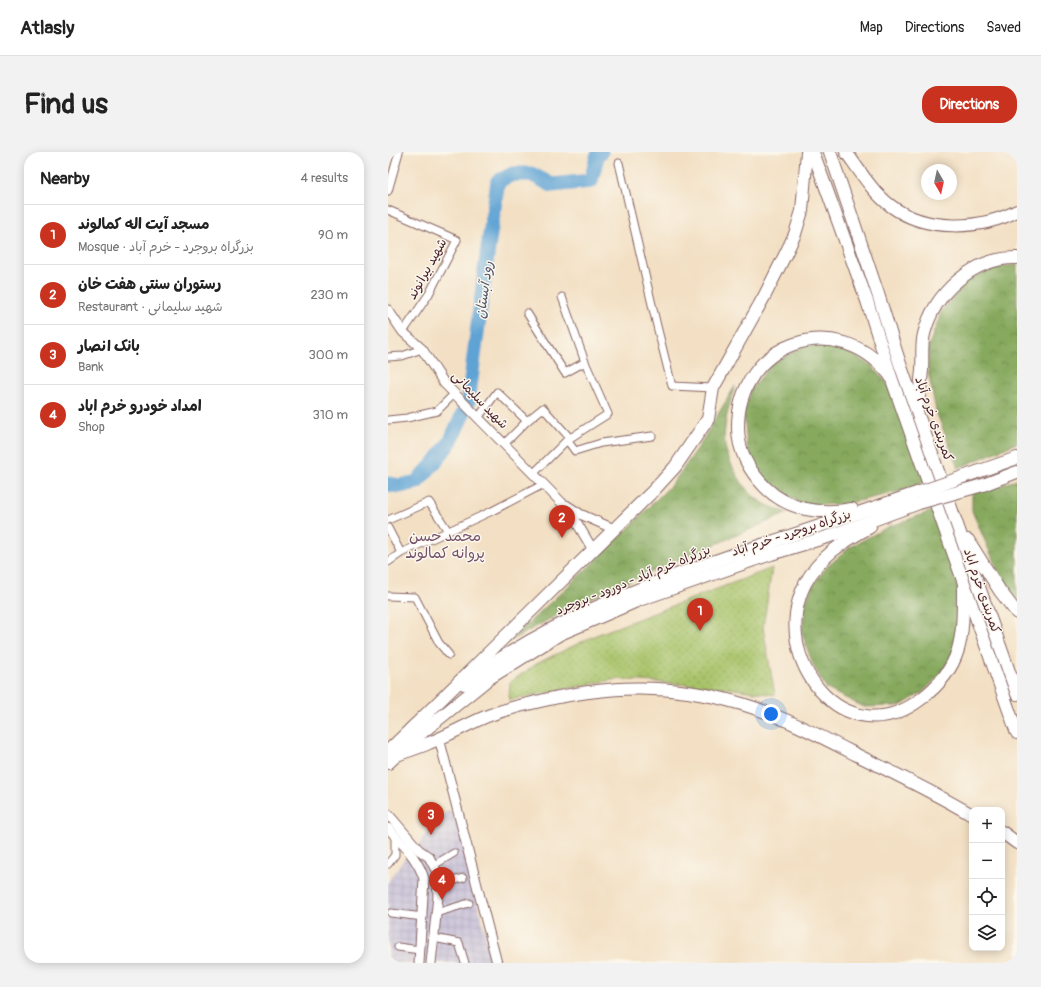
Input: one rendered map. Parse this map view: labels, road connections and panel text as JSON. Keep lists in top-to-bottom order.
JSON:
{
  "streets": {
    "highway": [
      "کمربندی خرم آباد",
      "بزرگراه بروجرد - خرم آباد",
      "بزرگراه خرم آباد - دورود - بروجرد",
      "کمربندی خرم اباد"
    ],
    "street": ["شهید بیرانوند", "شهید سلیمانی"]
  },
  "crossings": [
    ["شهید بیرانوند", "شهید سلیمانی"],
    ["کمربندی خرم آباد", "کمربندی خرم اباد"],
    ["بزرگراه بروجرد - خرم آباد", "بزرگراه خرم آباد - دورود - بروجرد"]
  ],
  "districts": ["محمد حسن پروانه کمالوند"],
  "water": ["رود آبستان"],
  "north": "bottom",
  "page": {
    "header": "Atlasly",
    "nav": ["Map", "Directions", "Saved"],
    "buttons": "Directions",
    "title": "Find us",
    "heading": ["Nearby", "4 results"],
    "list": [
      {
        "mark": "1",
        "name": "مسجد آیت اله کمالوند",
        "note": "Mosque · بزرگراه بروجرد - خرم آباد",
        "value": "90 m"
      },
      {
        "mark": "2",
        "name": "رستوران سنتی هفت خان",
        "note": "Restaurant · شهید سلیمانی",
        "value": "230 m"
      },
      {
        "mark": "3",
        "name": "بانک انصار",
        "note": "Bank",
        "value": "300 m"
      },
      {
        "mark": "4",
        "name": "امداد خودرو خرم اباد",
        "note": "Shop",
        "value": "310 m"
      }
    ],
    "pins": [
      "2",
      "1",
      "3",
      "4"
    ],
    "map_buttons": ["+", "−"]
  }
}
